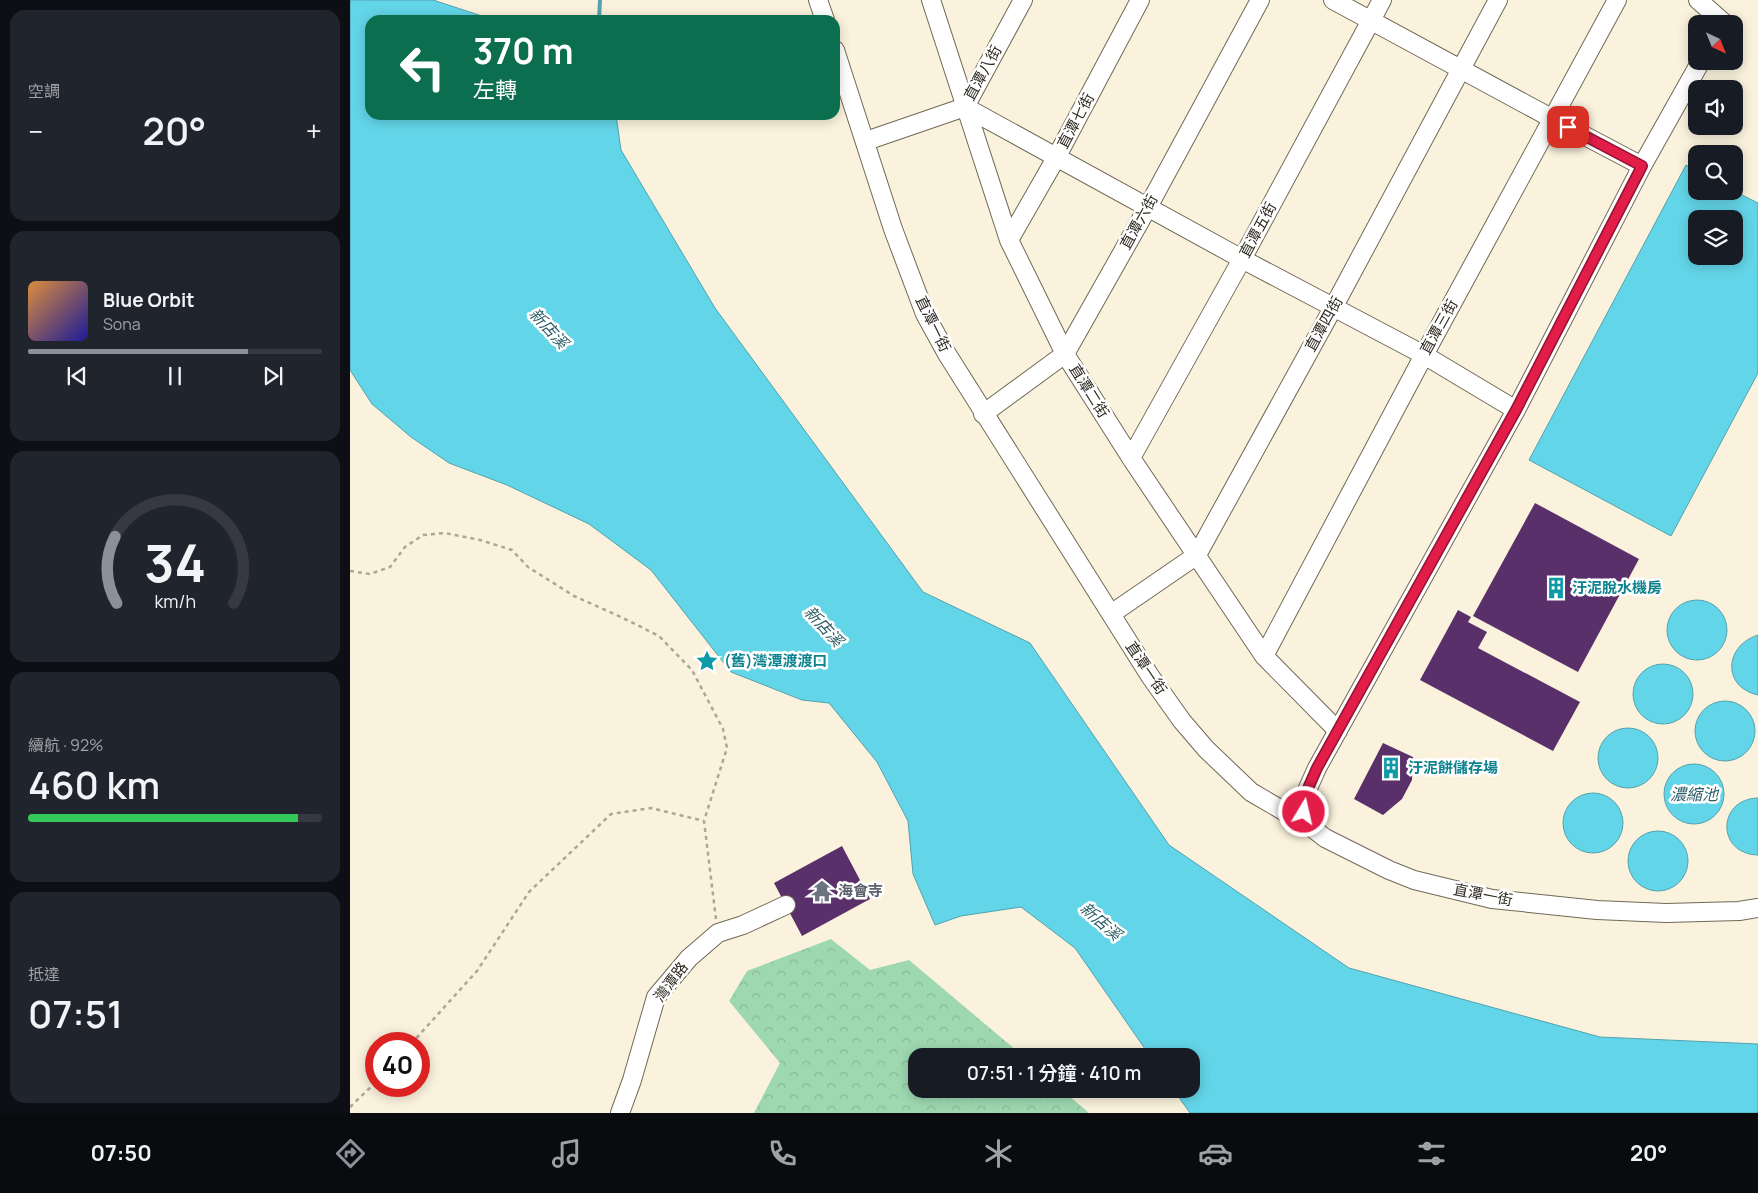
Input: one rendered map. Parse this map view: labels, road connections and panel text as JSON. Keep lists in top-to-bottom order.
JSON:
{
  "streets": {
    "street": [
      "直潭八街",
      "直潭七街",
      "直潭六街",
      "直潭五街",
      "直潭一街",
      "直潭四街",
      "直潭三街",
      "直潭二街",
      "灣潭路"
    ]
  },
  "crossings": [
    ["直潭八街", "直潭一街"],
    ["直潭八街", "直潭二街"],
    ["直潭七街", "直潭二街"],
    ["直潭六街", "直潭一街"],
    ["直潭六街", "直潭二街"],
    ["直潭五街", "直潭二街"],
    ["直潭一街", "直潭四街"],
    ["直潭四街", "直潭二街"],
    ["直潭三街", "直潭二街"]
  ],
  "water": ["新店溪", "濃縮池"],
  "places": {
    "building": ["汙泥脫水機房", "汙泥餅儲存場"],
    "place": ["(舊)灣潭渡渡口"],
    "temple": ["海會寺"]
  },
  "north": "bottom right",
  "page": {
    "tile": [
      "空調",
      ["續航 · 92%", "460 km"],
      ["抵達", "07:51"]
    ],
    "turn": ["370 m", "左轉"],
    "heat": ["−", "20°", "+"],
    "song": ["Blue Orbit", "Sona"],
    "limit": "40",
    "trip": "07:51 · 1 分鐘 · 410 m",
    "tabs": ["07:50", "20°"],
    "gauge": ["34", "km/h"]
  }
}
